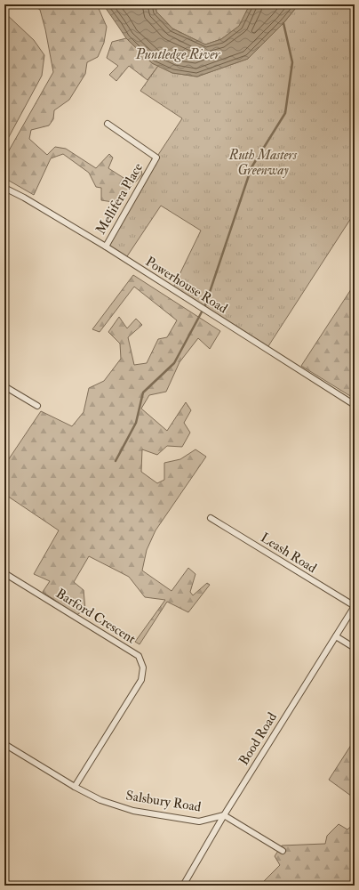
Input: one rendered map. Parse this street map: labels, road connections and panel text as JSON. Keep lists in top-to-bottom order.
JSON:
{
  "streets": {
    "street": [
      "Mellifera Place",
      "Powerhouse Road",
      "Leash Road",
      "Barford Crescent",
      "Bood Road",
      "Salsbury Road"
    ]
  },
  "crossings": [
    ["Mellifera Place", "Powerhouse Road"],
    ["Leash Road", "Bood Road"],
    ["Barford Crescent", "Salsbury Road"],
    ["Bood Road", "Salsbury Road"]
  ],
  "water": ["Puntledge River"],
  "parks": ["Ruth Masters Greenway"]
}
